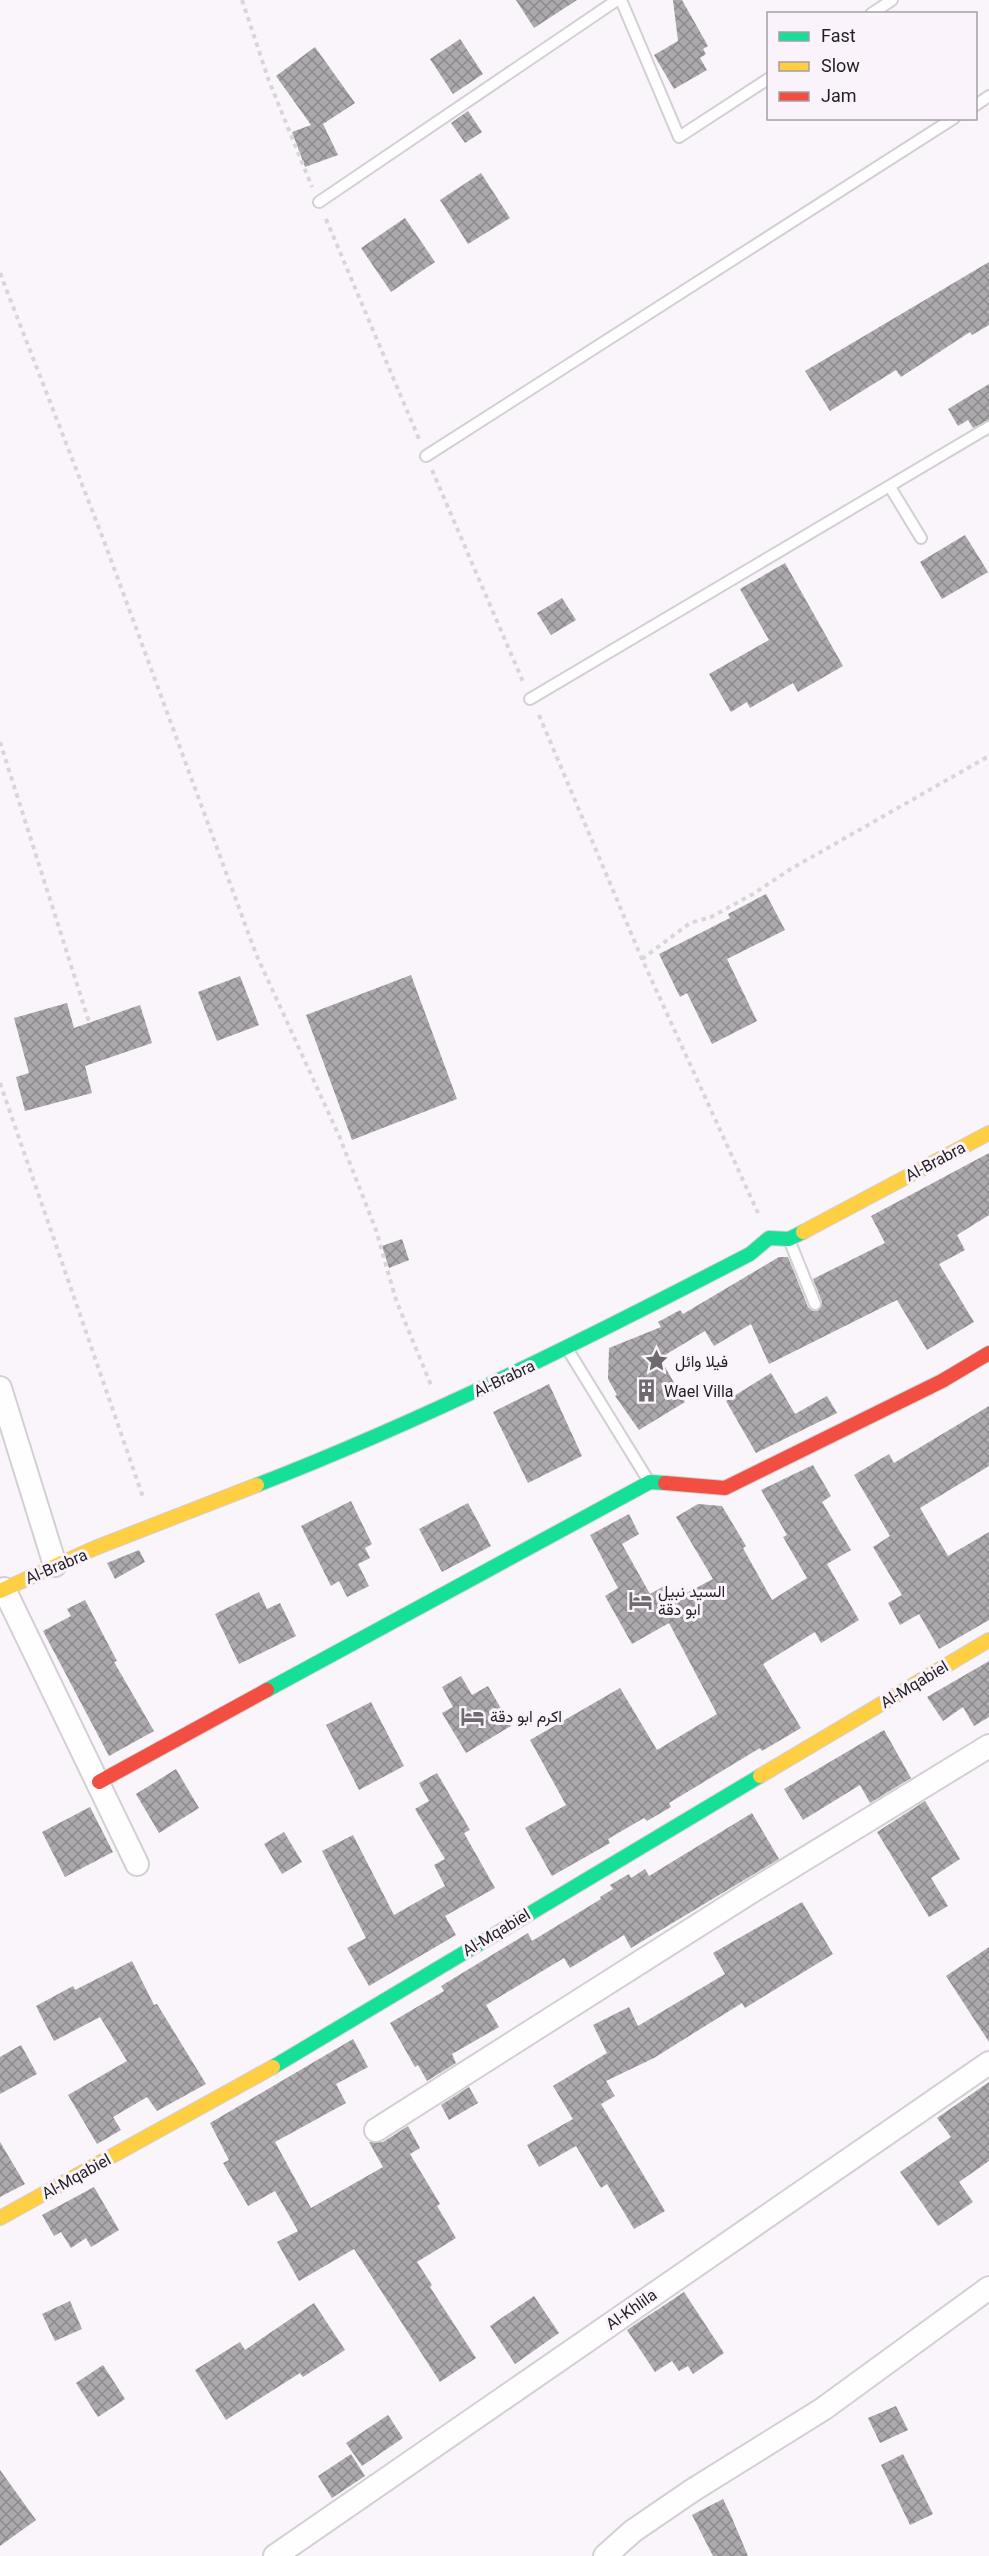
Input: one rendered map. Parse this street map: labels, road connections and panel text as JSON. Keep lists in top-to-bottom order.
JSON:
{
  "streets": {
    "street": ["Al-Brabra", "Al-Mqabiel", "Al-Khlila"]
  },
  "places": {
    "place": ["فيلا وائل"],
    "building": ["Wael Villa"],
    "hotel": ["السيد نبيل ابو دقة", "اكرم ابو دقة"]
  },
  "legend": ["Fast", "Slow", "Jam"]
}
